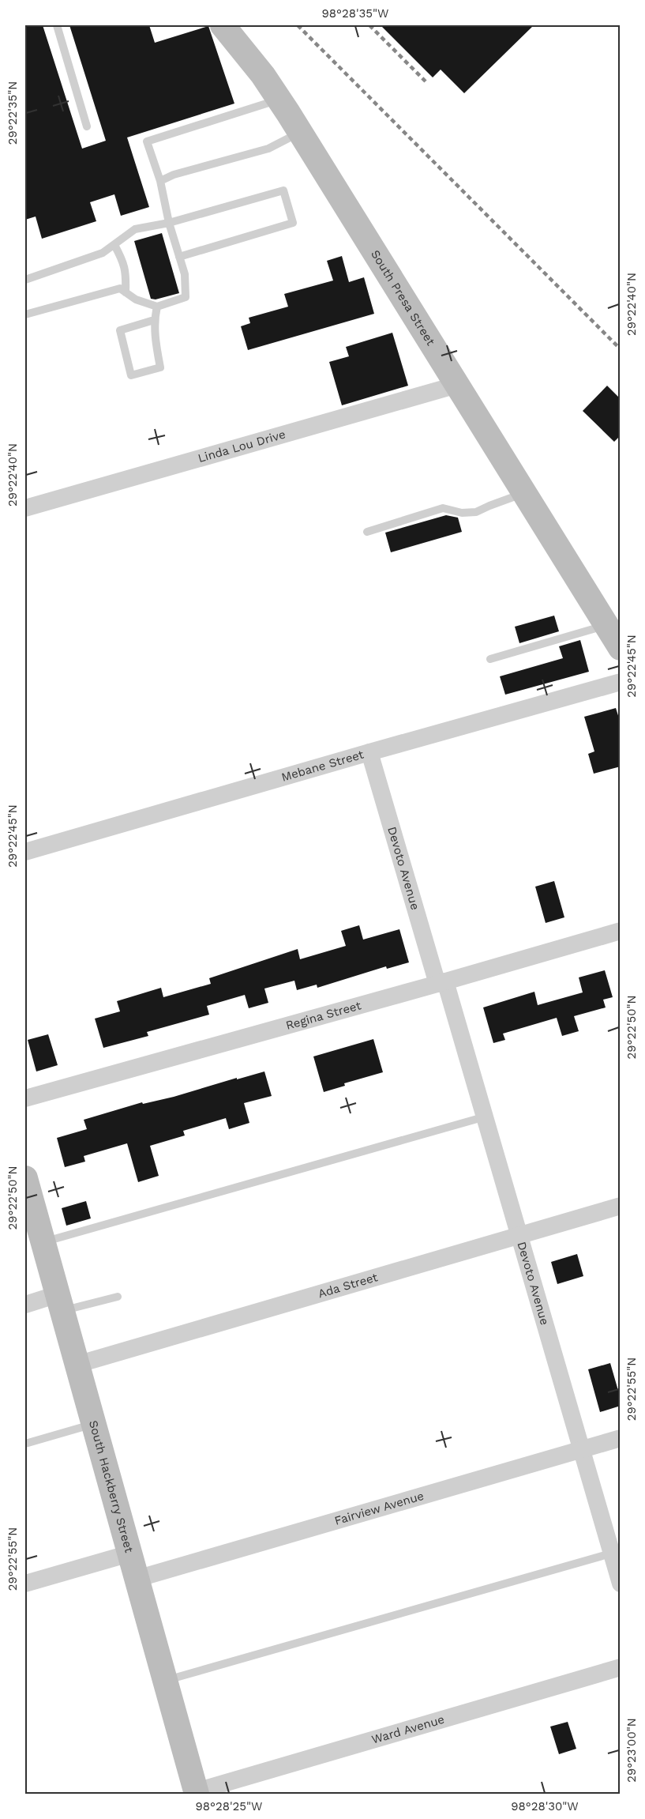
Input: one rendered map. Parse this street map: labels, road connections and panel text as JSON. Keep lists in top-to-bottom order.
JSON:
{
  "streets": {
    "main road": ["South Presa Street", "South Hackberry Street"],
    "street": [
      "Linda Lou Drive",
      "Mebane Street",
      "Devoto Avenue",
      "Regina Street",
      "Ada Street",
      "Fairview Avenue",
      "Ward Avenue"
    ]
  },
  "crossings": [
    ["South Presa Street", "Linda Lou Drive"],
    ["Mebane Street", "Devoto Avenue"],
    ["Devoto Avenue", "Regina Street"],
    ["Devoto Avenue", "Ada Street"],
    ["Devoto Avenue", "Fairview Avenue"],
    ["Ada Street", "South Hackberry Street"],
    ["South Hackberry Street", "Fairview Avenue"],
    ["South Hackberry Street", "Ward Avenue"]
  ],
  "coordinates": [
    "98°28'35\"W",
    "29°22'35\"N",
    "29°22'40\"N",
    "29°22'45\"N",
    "29°22'50\"N",
    "29°22'55\"N",
    "29°23'00\"N",
    "98°28'25\"W",
    "98°28'30\"W"
  ]
}
